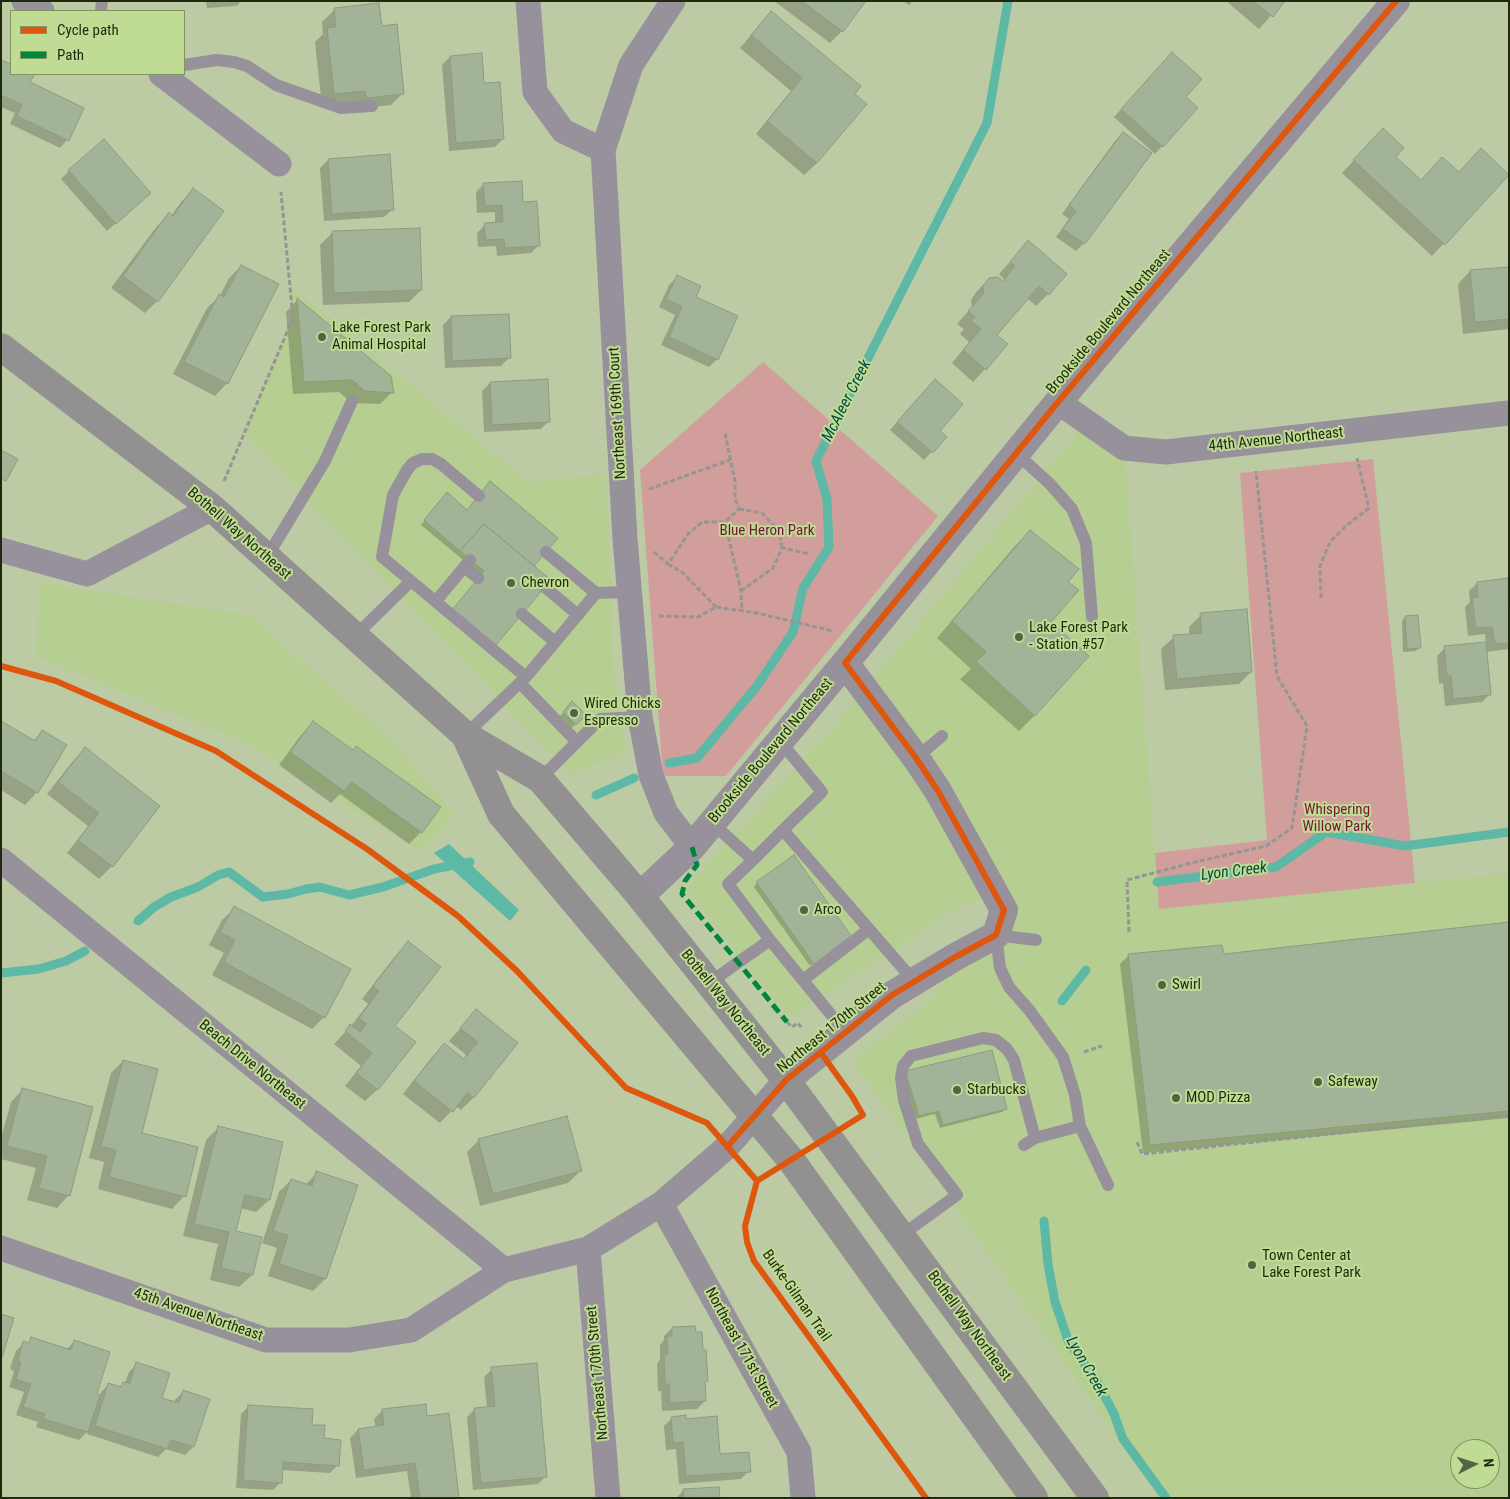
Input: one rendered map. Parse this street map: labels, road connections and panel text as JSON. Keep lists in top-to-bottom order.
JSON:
{
  "streets": {
    "main road": ["Bothell Way Northeast"],
    "street": [
      "Brookside Boulevard Northeast",
      "Northeast 169th Court",
      "44th Avenue Northeast",
      "Northeast 170th Street",
      "Beach Drive Northeast",
      "45th Avenue Northeast",
      "Northeast 171st Street"
    ],
    "cycle path": ["Burke-Gilman Trail"]
  },
  "crossings": [
    ["Brookside Boulevard Northeast", "Northeast 169th Court"],
    ["Brookside Boulevard Northeast", "44th Avenue Northeast"],
    ["Brookside Boulevard Northeast", "Bothell Way Northeast"],
    ["Bothell Way Northeast", "Northeast 170th Street"],
    ["Northeast 170th Street", "Beach Drive Northeast"],
    ["Northeast 170th Street", "45th Avenue Northeast"],
    ["Northeast 170th Street", "Northeast 171st Street"],
    ["Beach Drive Northeast", "45th Avenue Northeast"]
  ],
  "water": ["McAleer Creek", "Lyon Creek"],
  "parks": ["Blue Heron Park", "Whispering Willow Park"],
  "places": [
    "Lake Forest Park Animal Hospital",
    "Chevron",
    "Lake Forest Park - Station #57",
    "Wired Chicks Espresso",
    "Arco",
    "Swirl",
    "Safeway",
    "Starbucks",
    "MOD Pizza",
    "Town Center at Lake Forest Park"
  ],
  "legend": ["Cycle path", "Path"],
  "north": "right"
}
